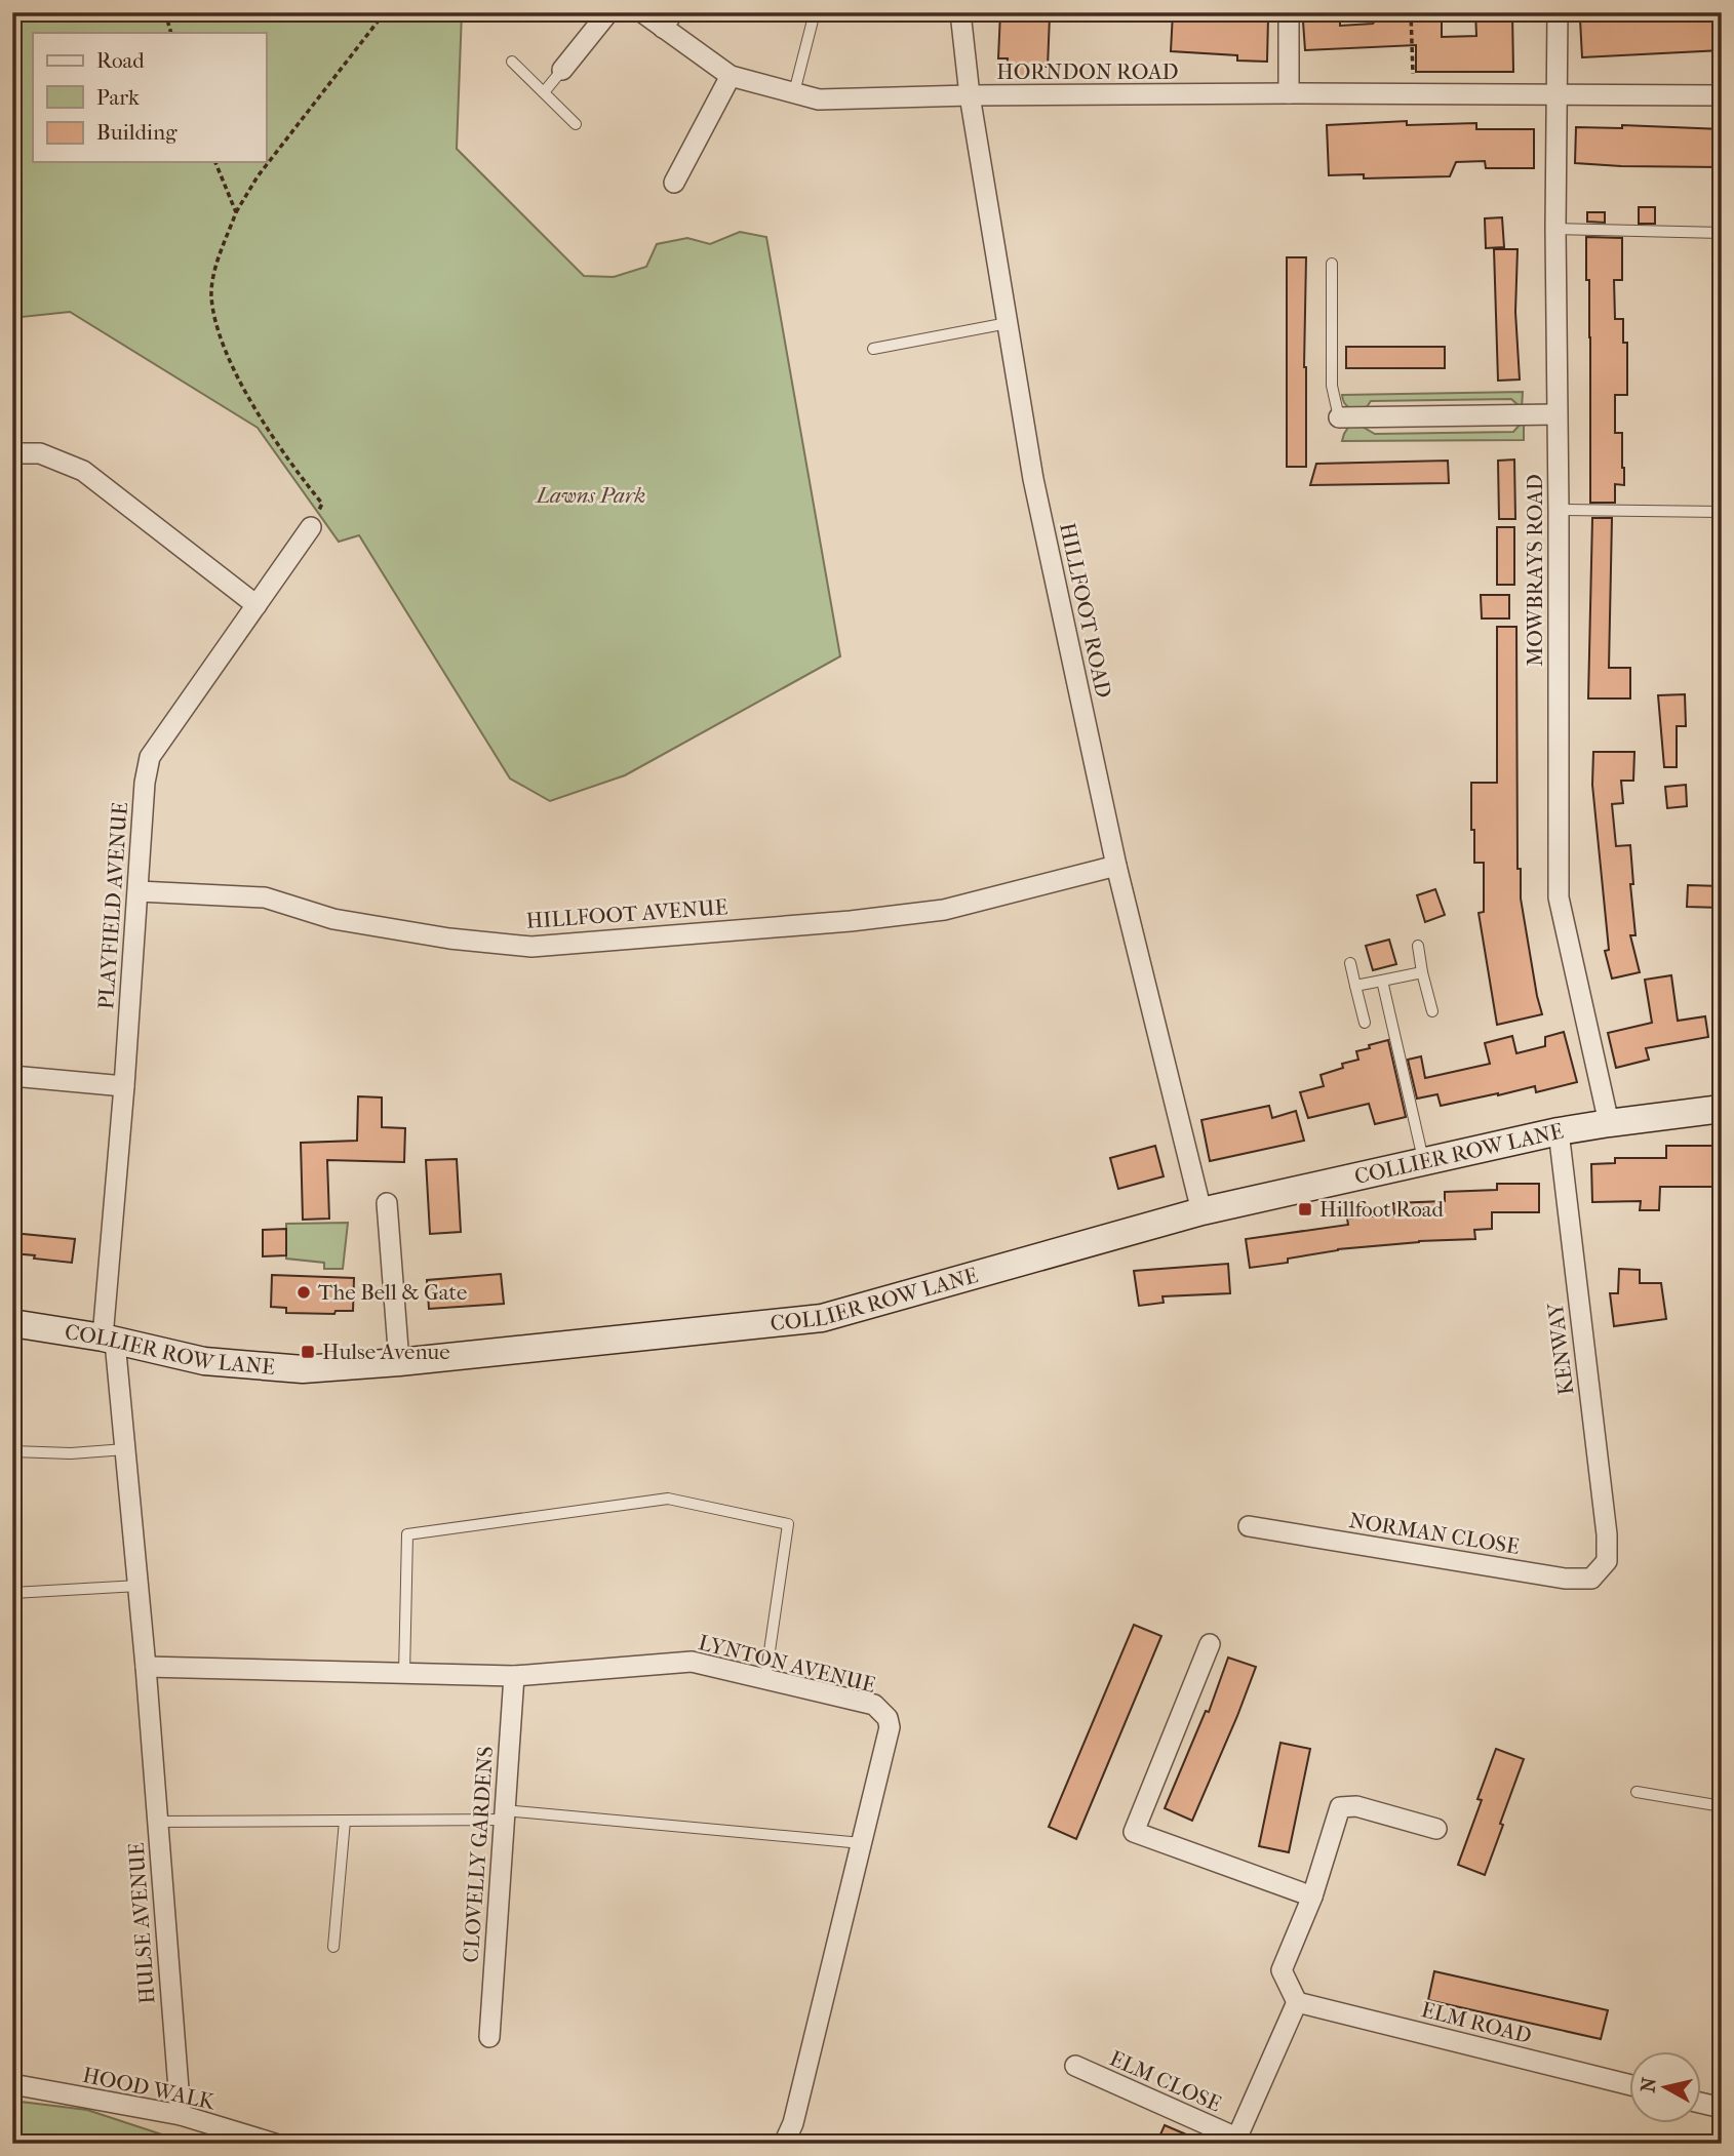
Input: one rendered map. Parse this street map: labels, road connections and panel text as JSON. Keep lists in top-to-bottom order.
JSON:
{
  "streets": {
    "main road": ["COLLIER ROW LANE"],
    "street": [
      "HORNDON ROAD",
      "MOWBRAYS ROAD",
      "HILLFOOT ROAD",
      "PLAYFIELD AVENUE",
      "HILLFOOT AVENUE",
      "KENWAY",
      "NORMAN CLOSE",
      "LYNTON AVENUE",
      "CLOVELLY GARDENS",
      "HULSE AVENUE",
      "ELM ROAD",
      "ELM CLOSE",
      "HOOD WALK"
    ]
  },
  "crossings": [
    ["HORNDON ROAD", "MOWBRAYS ROAD"],
    ["HORNDON ROAD", "HILLFOOT ROAD"],
    ["MOWBRAYS ROAD", "COLLIER ROW LANE"],
    ["HILLFOOT ROAD", "HILLFOOT AVENUE"],
    ["HILLFOOT ROAD", "COLLIER ROW LANE"],
    ["PLAYFIELD AVENUE", "HILLFOOT AVENUE"],
    ["PLAYFIELD AVENUE", "COLLIER ROW LANE"],
    ["PLAYFIELD AVENUE", "HULSE AVENUE"],
    ["COLLIER ROW LANE", "KENWAY"],
    ["COLLIER ROW LANE", "HULSE AVENUE"],
    ["KENWAY", "NORMAN CLOSE"],
    ["LYNTON AVENUE", "CLOVELLY GARDENS"],
    ["LYNTON AVENUE", "HULSE AVENUE"],
    ["HULSE AVENUE", "HOOD WALK"]
  ],
  "parks": ["Lawns Park"],
  "places": {
    "transit": ["Hillfoot Road", "Hulse Avenue"],
    "other": ["The Bell & Gate"]
  },
  "legend": ["Road", "Park", "Building"],
  "north": "left"
}
